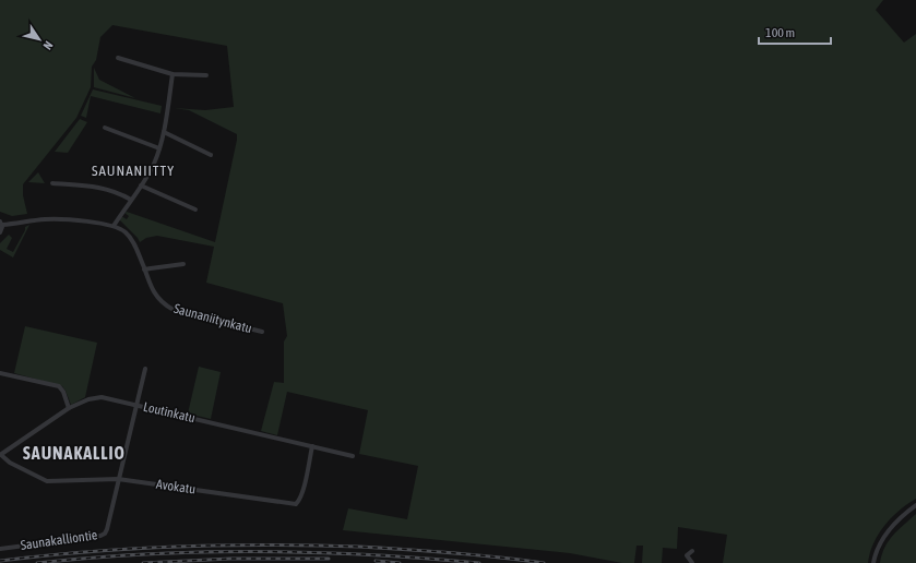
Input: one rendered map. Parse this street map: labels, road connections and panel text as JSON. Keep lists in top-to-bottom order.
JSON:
{
  "streets": {
    "street": [
      "Saunaniitynkatu",
      "Loutinkatu",
      "Avokatu",
      "Saunakalliontie"
    ]
  },
  "crossings": [
    ["Loutinkatu", "Avokatu"],
    ["Loutinkatu", "Saunakalliontie"],
    ["Avokatu", "Saunakalliontie"]
  ],
  "districts": ["SAUNANIITTY", "SAUNAKALLIO"],
  "scale_bar": "100 m",
  "north": "bottom right"
}
